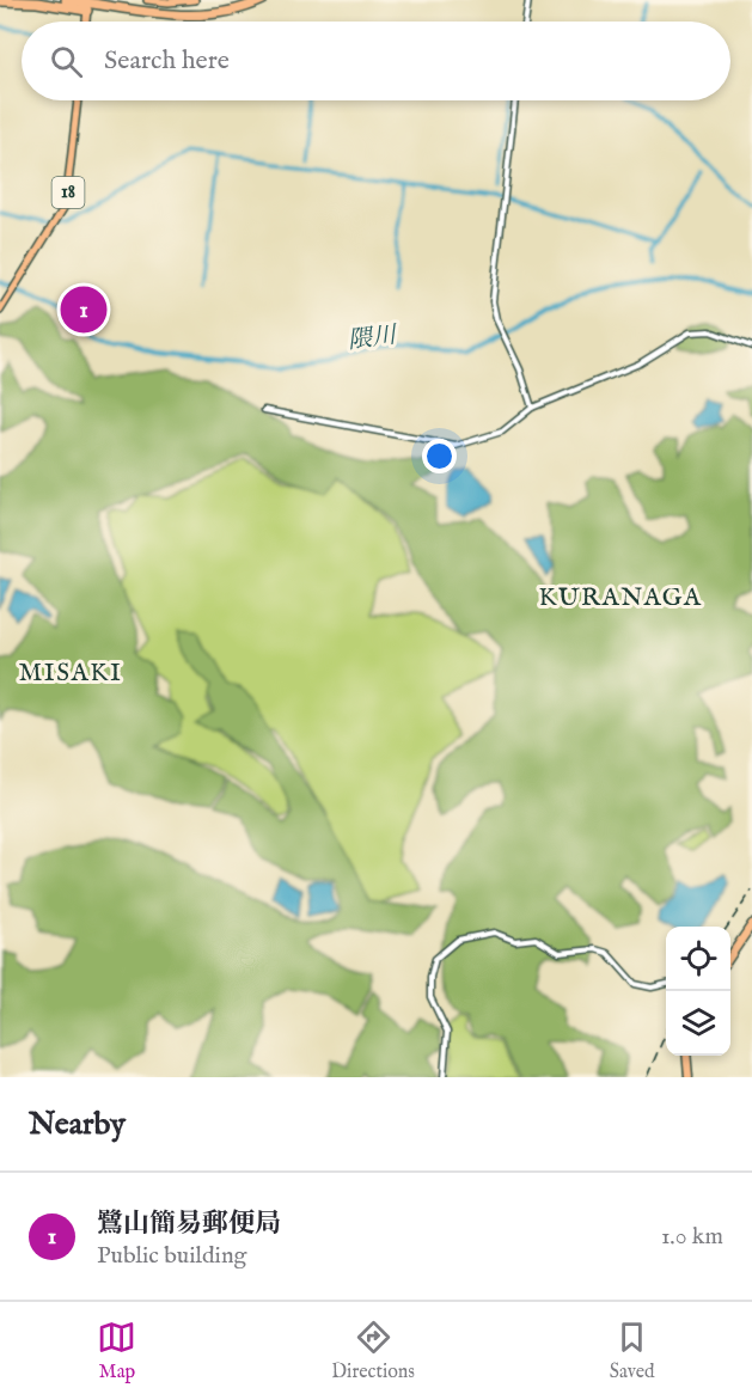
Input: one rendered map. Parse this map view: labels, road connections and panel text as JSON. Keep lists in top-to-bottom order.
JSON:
{
  "streets": {
    "main road": ["18"]
  },
  "districts": ["KURANAGA", "MISAKI"],
  "water": ["隈川"],
  "page": {
    "search": "Search here",
    "pins": "1",
    "heading": "Nearby",
    "list": [
      {
        "mark": "1",
        "name": "鷺山簡易郵便局",
        "note": "Public building",
        "value": "1.0 km"
      }
    ],
    "nav": ["Map", "Directions", "Saved"]
  }
}
